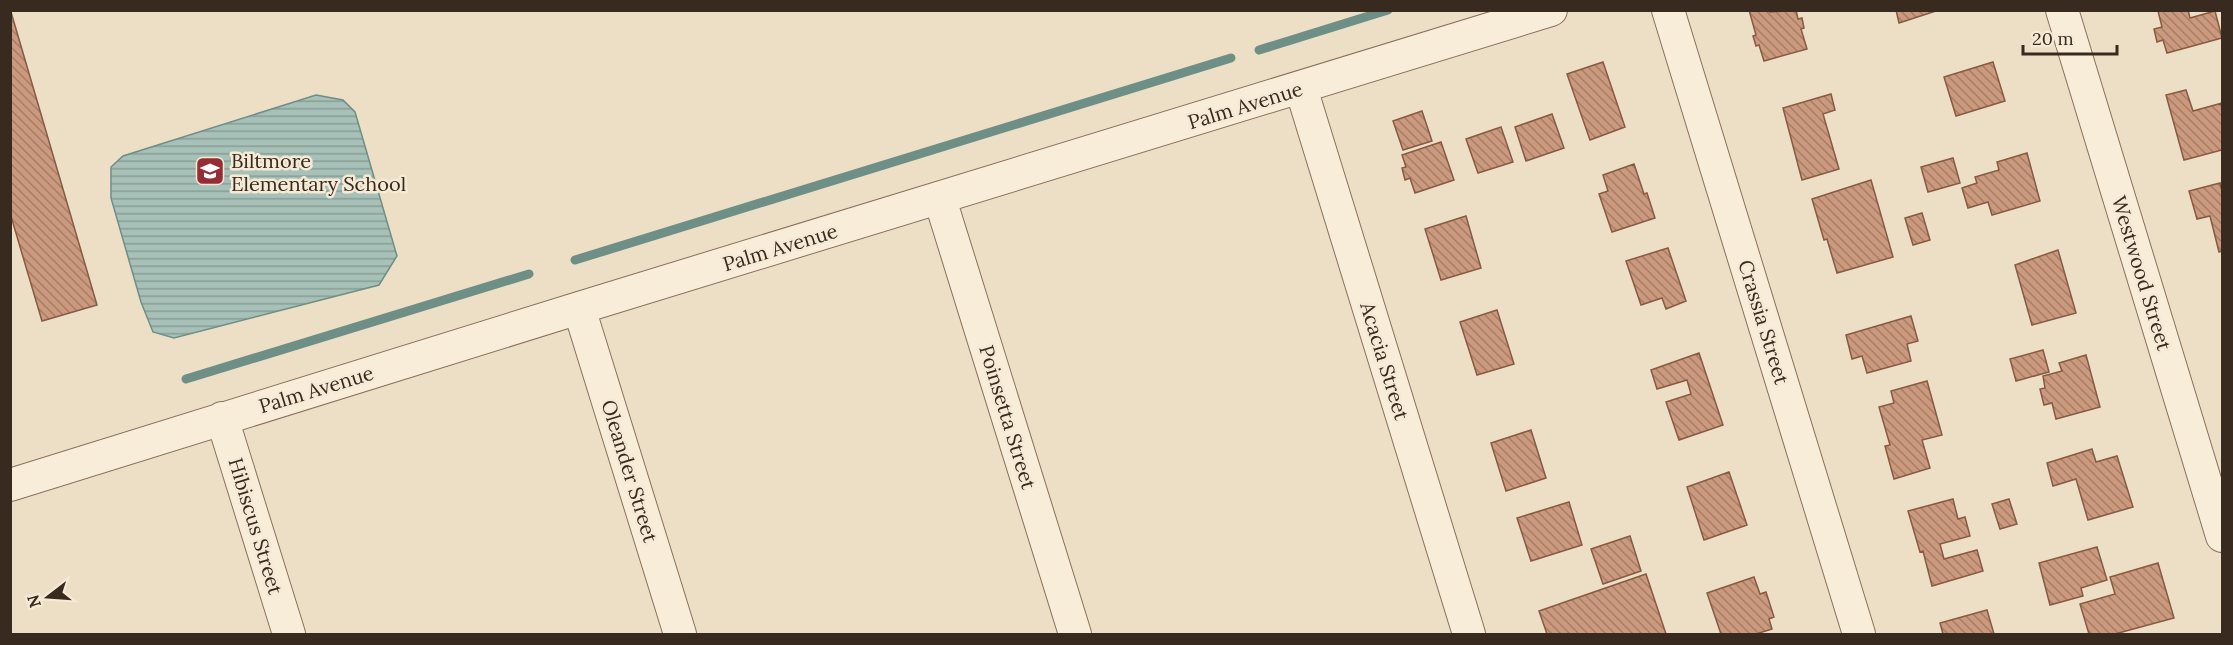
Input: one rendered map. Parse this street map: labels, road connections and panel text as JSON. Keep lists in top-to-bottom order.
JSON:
{
  "streets": {
    "street": [
      "Palm Avenue",
      "Westwood Street",
      "Crassia Street",
      "Acacia Street",
      "Poinsetta Street",
      "Oleander Street",
      "Hibiscus Street"
    ]
  },
  "crossings": [
    ["Palm Avenue", "Acacia Street"],
    ["Palm Avenue", "Poinsetta Street"],
    ["Palm Avenue", "Oleander Street"],
    ["Palm Avenue", "Hibiscus Street"]
  ],
  "places": {
    "school or university": ["Biltmore Elementary School"]
  },
  "scale_bar": "20 m",
  "north": "left"
}
